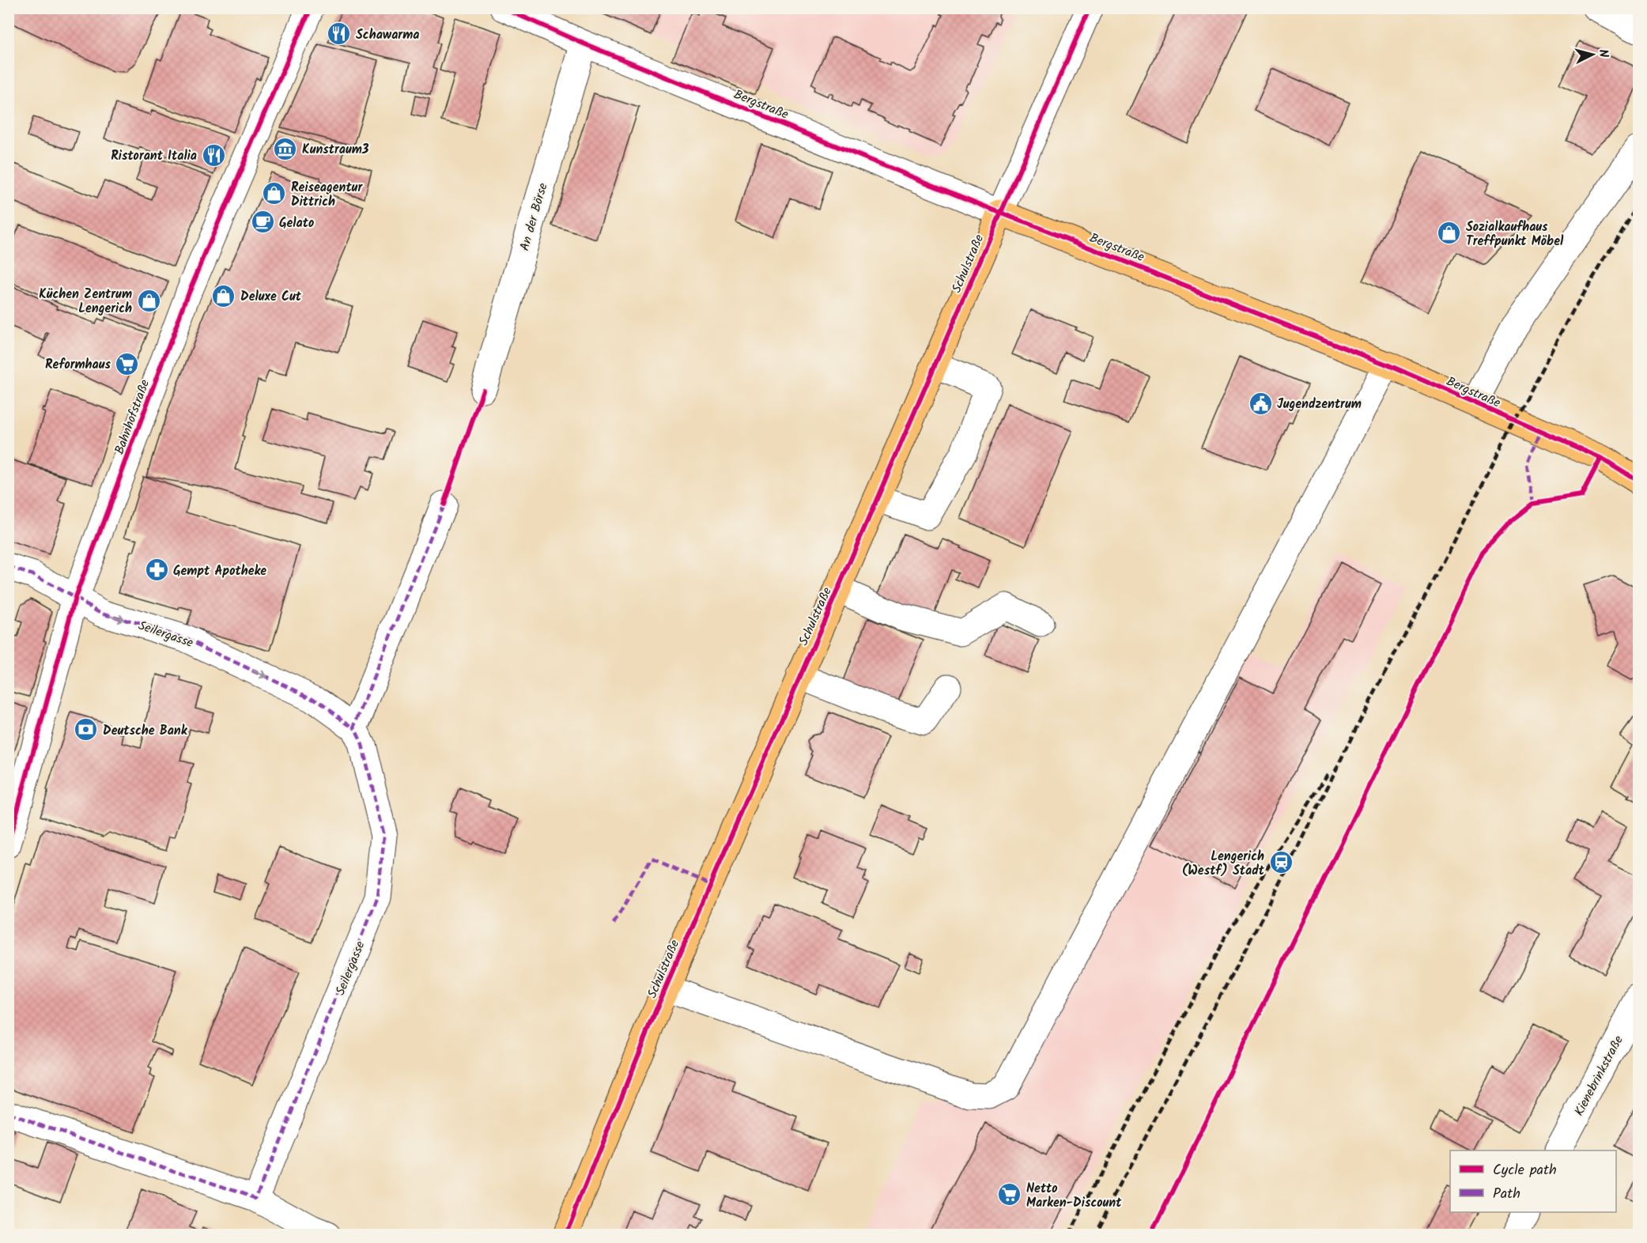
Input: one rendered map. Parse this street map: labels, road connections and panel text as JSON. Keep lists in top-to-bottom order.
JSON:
{
  "streets": {
    "main road": ["Bergstraße", "Schulstraße"],
    "street": [
      "An der Börse",
      "Bahnhofstraße",
      "Seilergasse",
      "Kienebrinkstraße"
    ]
  },
  "crossings": [
    ["Bergstraße", "An der Börse"],
    ["Bergstraße", "Schulstraße"],
    ["Bahnhofstraße", "Seilergasse"]
  ],
  "places": {
    "restaurant": ["Schawarma", "Ristorant Italia"],
    "museum": ["Kunstraum3"],
    "shop": [
      "Reiseagentur Dittrich",
      "Sozialkaufhaus Treffpunkt Möbel",
      "Deluxe Cut",
      "Küchen Zentrum Lengerich"
    ],
    "cafe": ["Gelato"],
    "supermarket": ["Reformhaus", "Netto Marken-Discount"],
    "public building": ["Jugendzentrum"],
    "pharmacy": ["Gempt Apotheke"],
    "bank": ["Deutsche Bank"],
    "station": ["Lengerich (Westf) Stadt"]
  },
  "legend": ["Cycle path", "Path"],
  "north": "right"
}
